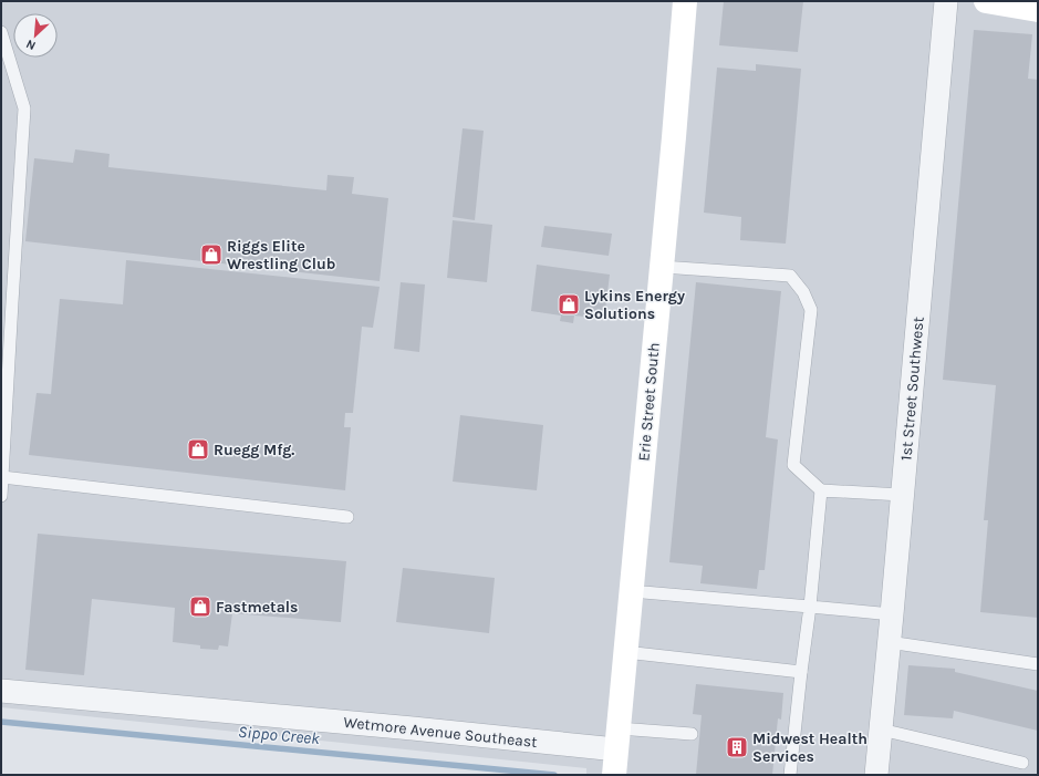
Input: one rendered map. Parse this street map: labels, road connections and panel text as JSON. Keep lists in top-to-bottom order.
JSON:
{
  "streets": {
    "main road": ["Erie Street South"],
    "street": ["1st Street Southwest", "Wetmore Avenue Southeast"]
  },
  "crossings": [
    ["Erie Street South", "Wetmore Avenue Southeast"]
  ],
  "water": ["Sippo Creek"],
  "places": {
    "shop": [
      "Riggs Elite Wrestling Club",
      "Lykins Energy Solutions",
      "Ruegg Mfg.",
      "Fastmetals"
    ],
    "building": ["Midwest Health Services"]
  },
  "north": "bottom left"
}
